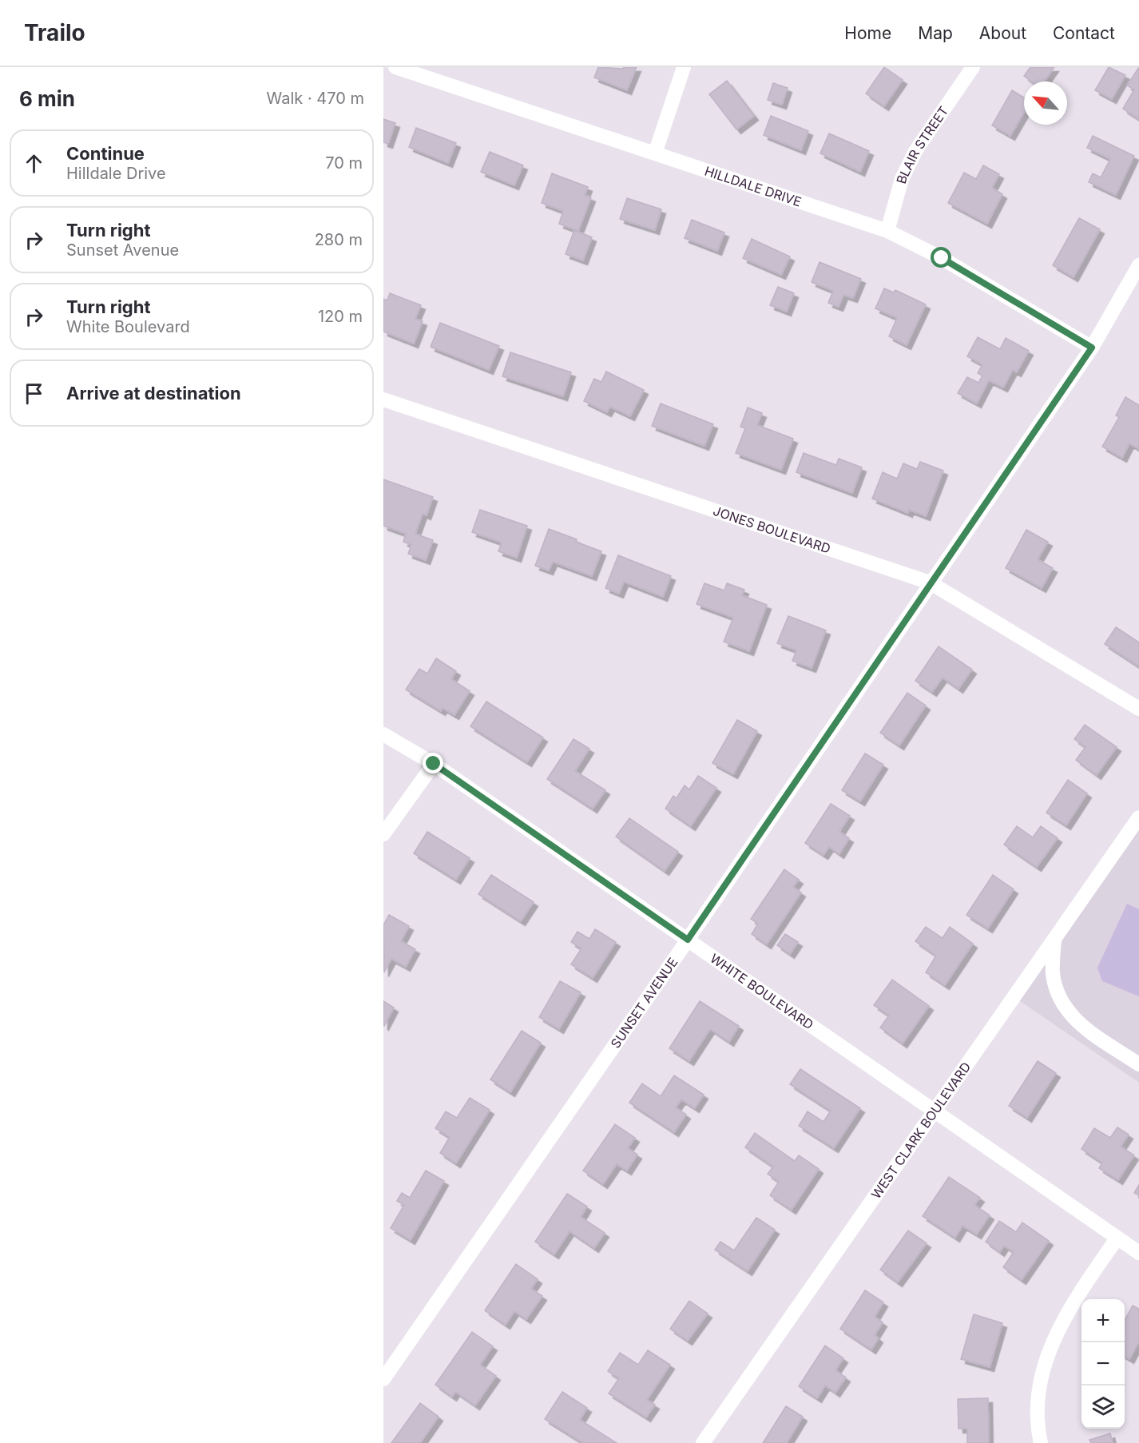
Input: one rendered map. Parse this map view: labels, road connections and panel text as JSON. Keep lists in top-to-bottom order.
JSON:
{
  "streets": {
    "street": [
      "BLAIR STREET",
      "HILLDALE DRIVE",
      "JONES BOULEVARD",
      "WHITE BOULEVARD",
      "SUNSET AVENUE",
      "WEST CLARK BOULEVARD"
    ]
  },
  "crossings": [
    ["BLAIR STREET", "HILLDALE DRIVE"],
    ["HILLDALE DRIVE", "SUNSET AVENUE"],
    ["JONES BOULEVARD", "SUNSET AVENUE"],
    ["WHITE BOULEVARD", "SUNSET AVENUE"],
    ["WHITE BOULEVARD", "WEST CLARK BOULEVARD"]
  ],
  "north": "top left",
  "page": {
    "header": "Trailo",
    "nav": [
      "Home",
      "Map",
      "About",
      "Contact"
    ],
    "heading": ["6 min", "Walk · 470 m"],
    "list": [
      ["Continue", "Hilldale Drive", "70 m"],
      ["Turn right", "Sunset Avenue", "280 m"],
      ["Turn right", "White Boulevard", "120 m"],
      "Arrive at destination"
    ],
    "map_buttons": ["+", "−"]
  }
}
